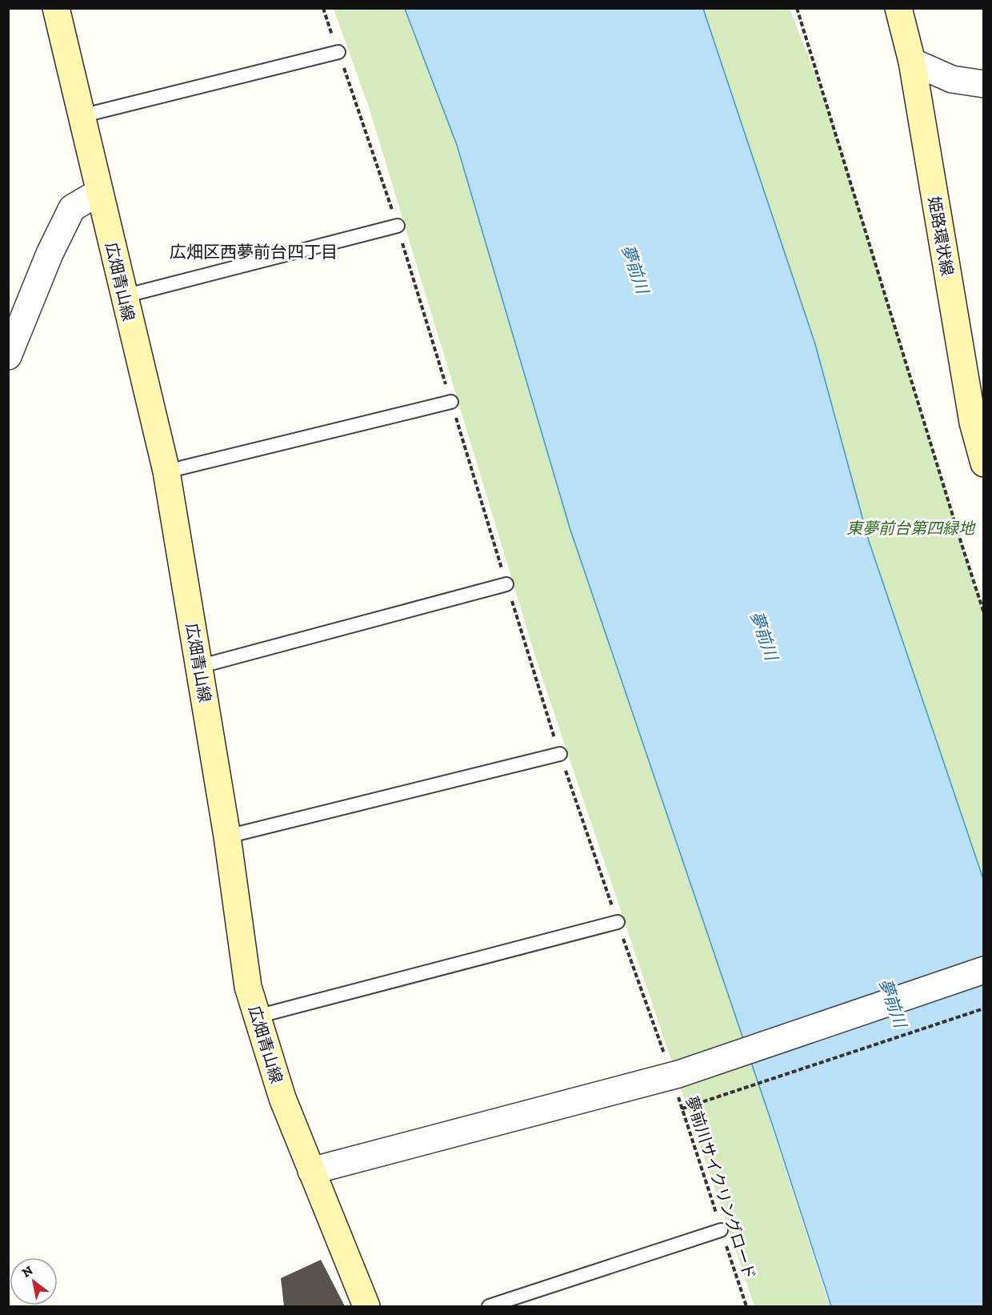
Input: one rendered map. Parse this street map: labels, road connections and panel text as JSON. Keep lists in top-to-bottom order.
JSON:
{
  "streets": {
    "main road": ["姫路環状線", "広畑青山線"],
    "path": ["夢前川サイクリングロード"]
  },
  "districts": ["広畑区西夢前台四丁目"],
  "water": ["夢前川"],
  "parks": ["東夢前台第四緑地"],
  "north": "top left"
}
